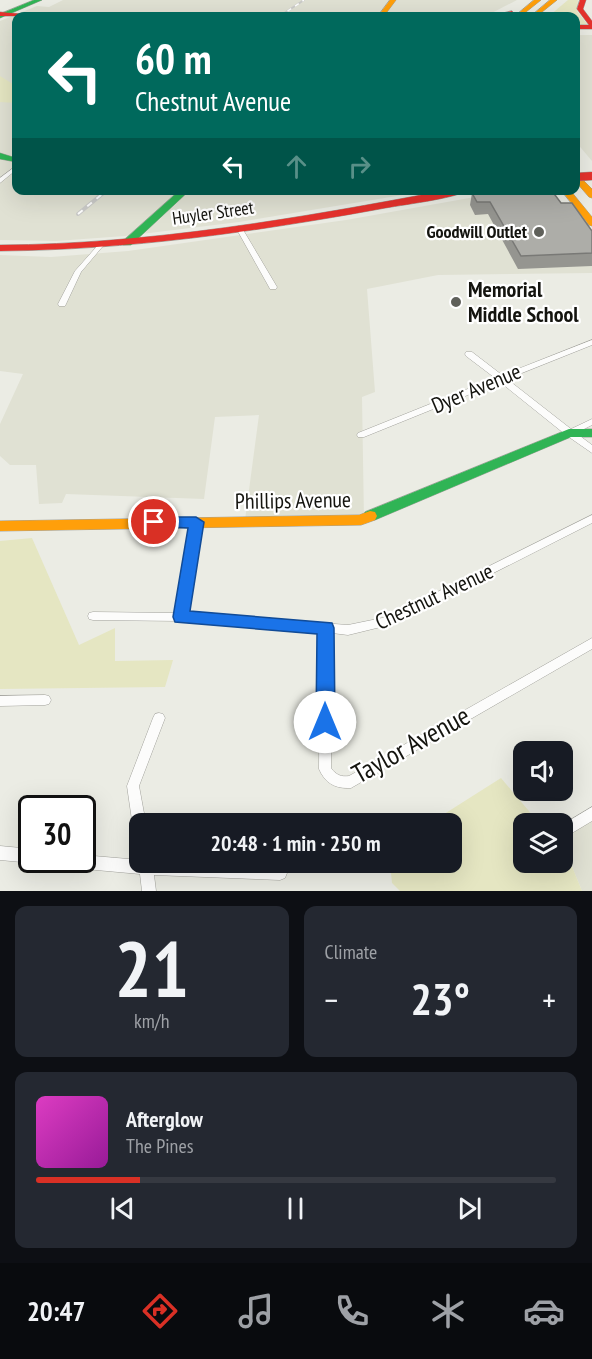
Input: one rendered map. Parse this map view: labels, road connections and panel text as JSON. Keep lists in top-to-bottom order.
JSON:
{
  "streets": {
    "main road": ["Huyler Street", "Phillips Avenue"],
    "street": ["Dyer Avenue", "Chestnut Avenue", "Taylor Avenue"]
  },
  "crossings": [
    ["Chestnut Avenue", "Taylor Avenue"]
  ],
  "places": ["Goodwill Outlet", "Memorial Middle School"],
  "page": {
    "turn": ["60 m", "Chestnut Avenue"],
    "limit": "30",
    "trip": "20:48 · 1 min · 250 m",
    "tile": [
      ["21", "km/h"],
      "Climate"
    ],
    "heat": ["−", "23°", "+"],
    "song": ["Afterglow", "The Pines"],
    "tabs": "20:47"
  }
}
